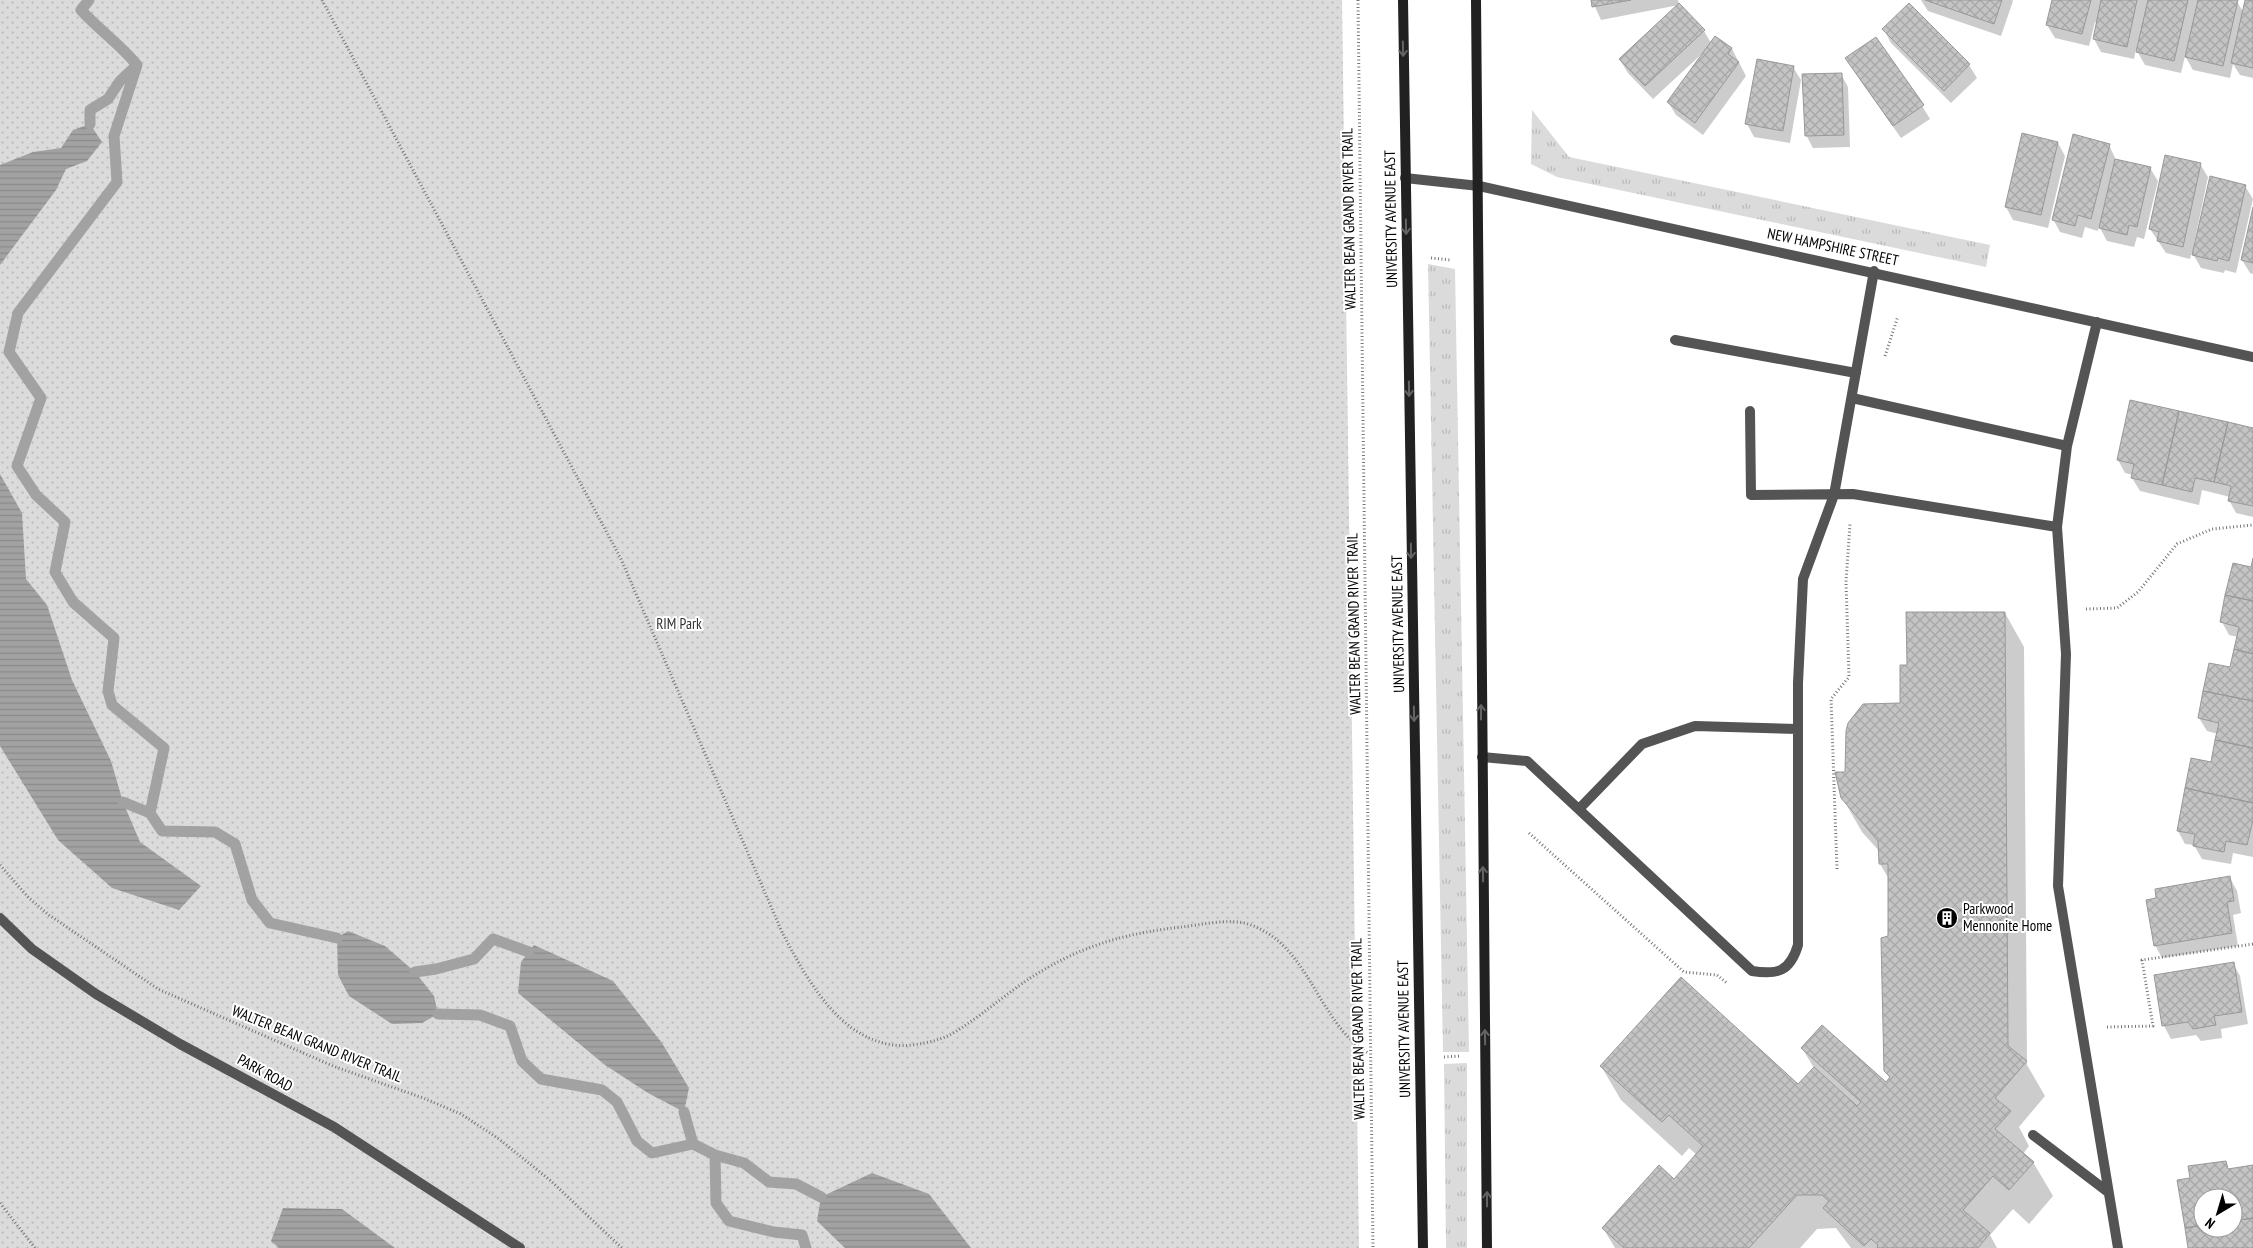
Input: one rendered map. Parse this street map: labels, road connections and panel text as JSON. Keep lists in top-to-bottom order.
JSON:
{
  "streets": {
    "main road": ["UNIVERSITY AVENUE EAST"],
    "street": ["NEW HAMPSHIRE STREET", "PARK ROAD"],
    "path": ["WALTER BEAN GRAND RIVER TRAIL"]
  },
  "crossings": [
    ["UNIVERSITY AVENUE EAST", "NEW HAMPSHIRE STREET"]
  ],
  "parks": ["RIM Park"],
  "places": {
    "building": ["Parkwood Mennonite Home"]
  },
  "north": "bottom left"
}
